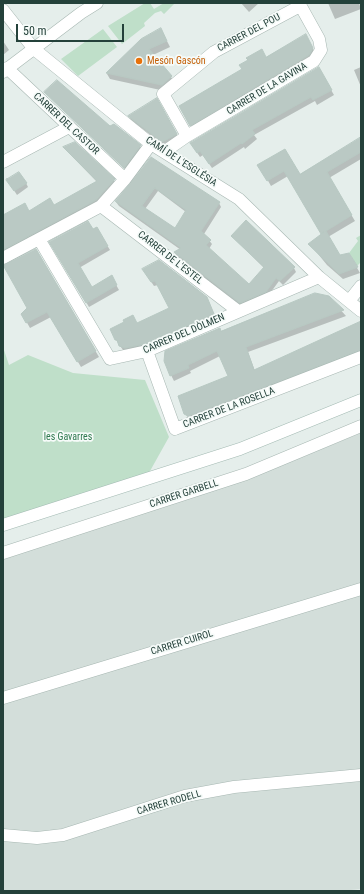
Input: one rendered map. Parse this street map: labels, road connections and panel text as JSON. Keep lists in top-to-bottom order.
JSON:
{
  "streets": {
    "street": [
      "CARRER DEL POU",
      "CARRER DE LA GAVINA",
      "CARRER DEL CASTOR",
      "CAMÍ DE L'ESGLÉSIA",
      "CARRER DE L'ESTEL",
      "CARRER DEL DÒLMEN",
      "CARRER DE LA ROSELLA",
      "CARRER GARBELL",
      "CARRER CUIROL",
      "CARRER RODELL"
    ]
  },
  "crossings": [
    ["CARRER DEL POU", "CARRER DE LA GAVINA"],
    ["CARRER DE LA GAVINA", "CAMÍ DE L'ESGLÉSIA"],
    ["CAMÍ DE L'ESGLÉSIA", "CARRER DEL DÒLMEN"],
    ["CARRER DE L'ESTEL", "CARRER DEL DÒLMEN"],
    ["CARRER DEL DÒLMEN", "CARRER DE LA ROSELLA"]
  ],
  "parks": ["les Gavarres"],
  "places": ["Mesón Gascón"],
  "scale_bar": "50 m"
}
